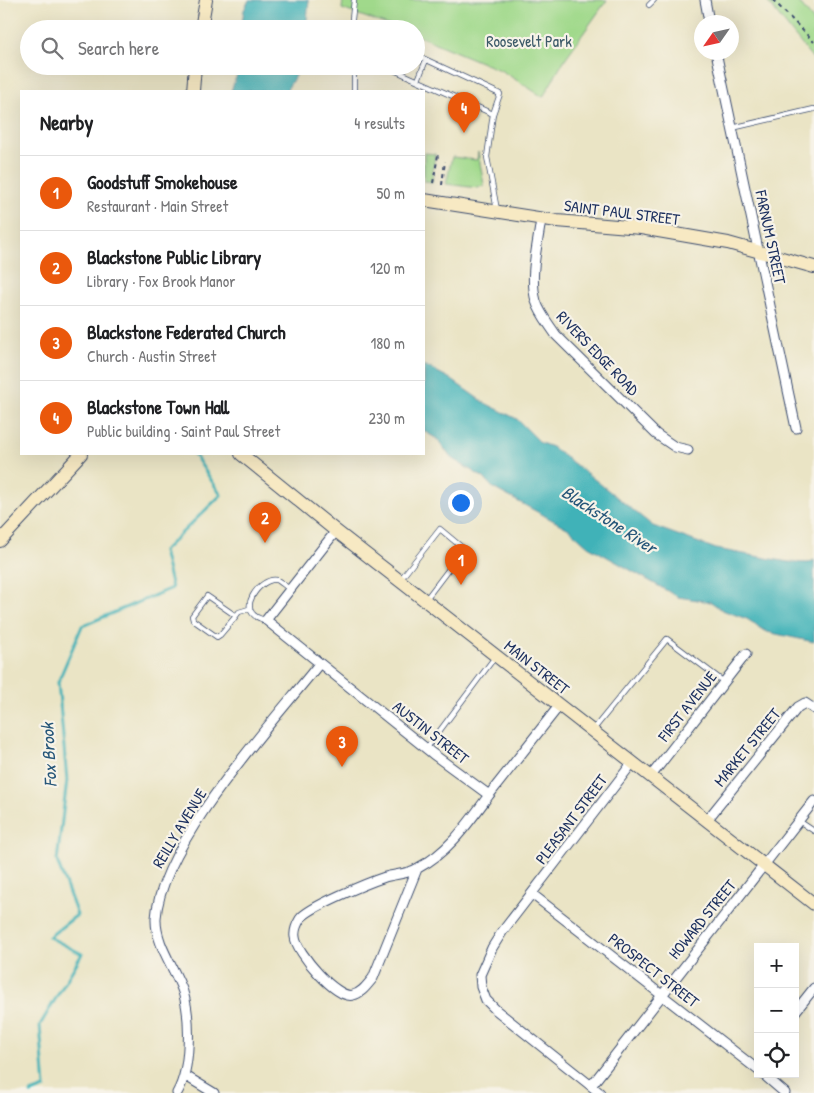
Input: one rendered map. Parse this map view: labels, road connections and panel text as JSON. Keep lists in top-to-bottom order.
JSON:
{
  "streets": {
    "main road": ["SAINT PAUL STREET", "MAIN STREET"],
    "street": [
      "FARNUM STREET",
      "RIVERS EDGE ROAD",
      "FIRST AVENUE",
      "AUSTIN STREET",
      "MARKET STREET",
      "PLEASANT STREET",
      "REILLY AVENUE",
      "HOWARD STREET",
      "PROSPECT STREET"
    ]
  },
  "crossings": [
    ["SAINT PAUL STREET", "FARNUM STREET"],
    ["SAINT PAUL STREET", "RIVERS EDGE ROAD"],
    ["MAIN STREET", "FIRST AVENUE"],
    ["MAIN STREET", "MARKET STREET"],
    ["MAIN STREET", "PLEASANT STREET"],
    ["MAIN STREET", "HOWARD STREET"],
    ["AUSTIN STREET", "REILLY AVENUE"],
    ["PLEASANT STREET", "PROSPECT STREET"],
    ["HOWARD STREET", "PROSPECT STREET"]
  ],
  "water": ["Blackstone River", "Fox Brook"],
  "parks": ["Roosevelt Park"],
  "north": "bottom left",
  "page": {
    "search": "Search here",
    "heading": ["Nearby", "4 results"],
    "pins": [
      "4",
      "2",
      "1",
      "3"
    ],
    "list": [
      {
        "mark": "1",
        "name": "Goodstuff Smokehouse",
        "note": "Restaurant · Main Street",
        "value": "50 m"
      },
      {
        "mark": "2",
        "name": "Blackstone Public Library",
        "note": "Library · Fox Brook Manor",
        "value": "120 m"
      },
      {
        "mark": "3",
        "name": "Blackstone Federated Church",
        "note": "Church · Austin Street",
        "value": "180 m"
      },
      {
        "mark": "4",
        "name": "Blackstone Town Hall",
        "note": "Public building · Saint Paul Street",
        "value": "230 m"
      }
    ],
    "map_buttons": ["+", "−"]
  }
}
